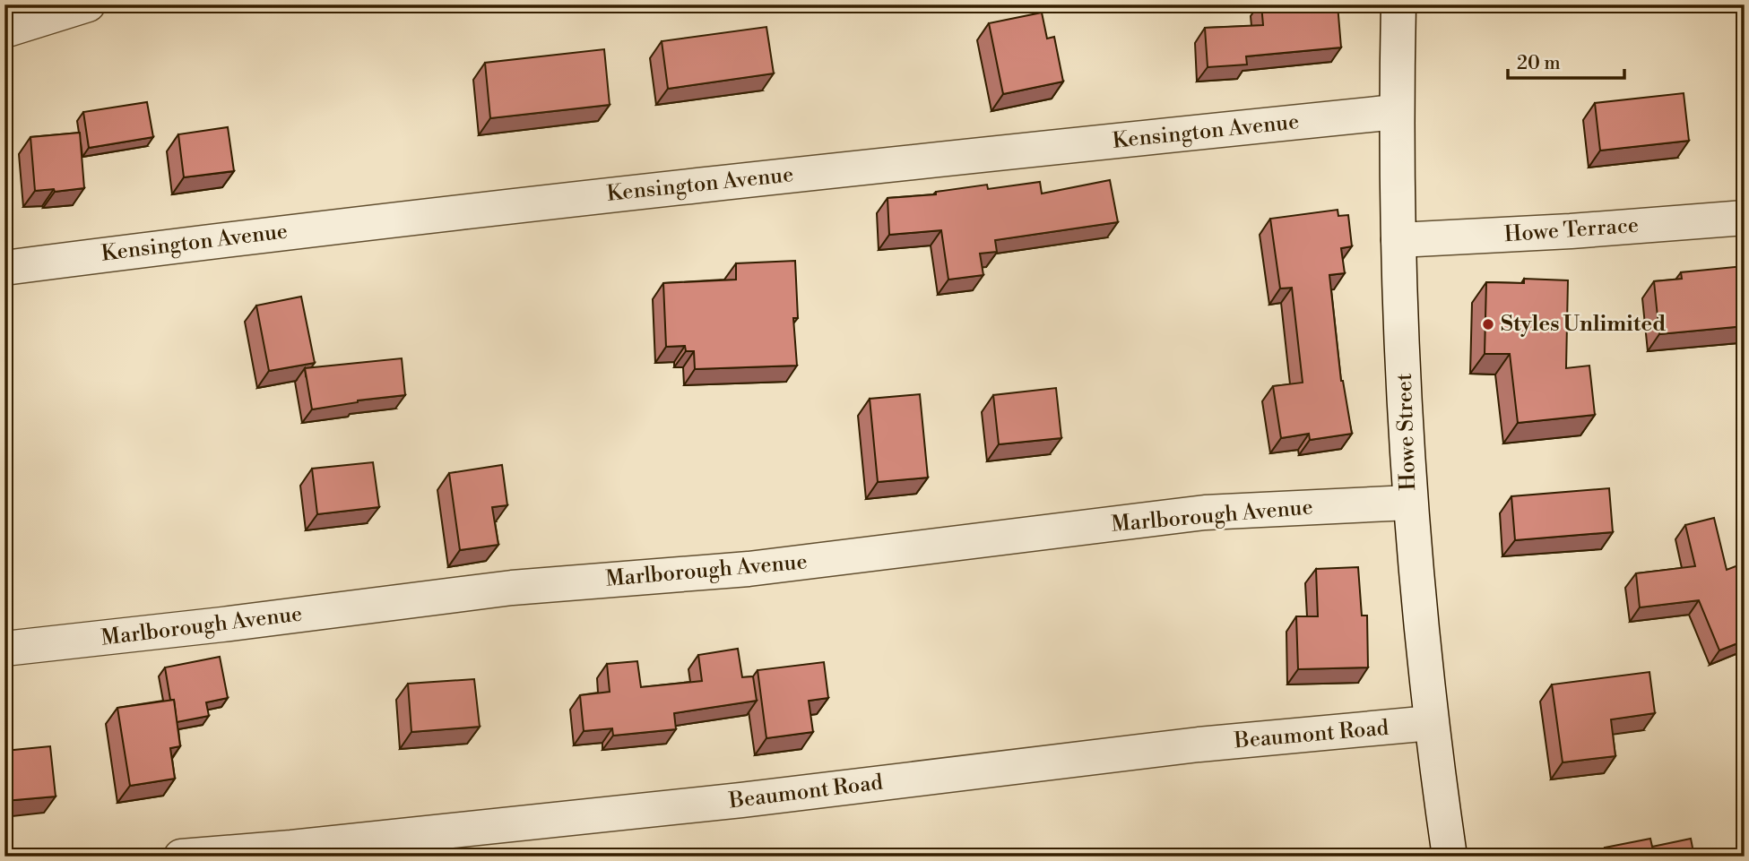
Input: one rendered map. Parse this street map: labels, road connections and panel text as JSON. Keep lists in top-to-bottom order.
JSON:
{
  "streets": {
    "street": [
      "Kensington Avenue",
      "Howe Terrace",
      "Howe Street",
      "Marlborough Avenue",
      "Beaumont Road"
    ]
  },
  "crossings": [
    ["Kensington Avenue", "Howe Street"],
    ["Howe Terrace", "Howe Street"],
    ["Howe Street", "Marlborough Avenue"],
    ["Howe Street", "Beaumont Road"]
  ],
  "places": ["Styles Unlimited"],
  "scale_bar": "20 m"
}
